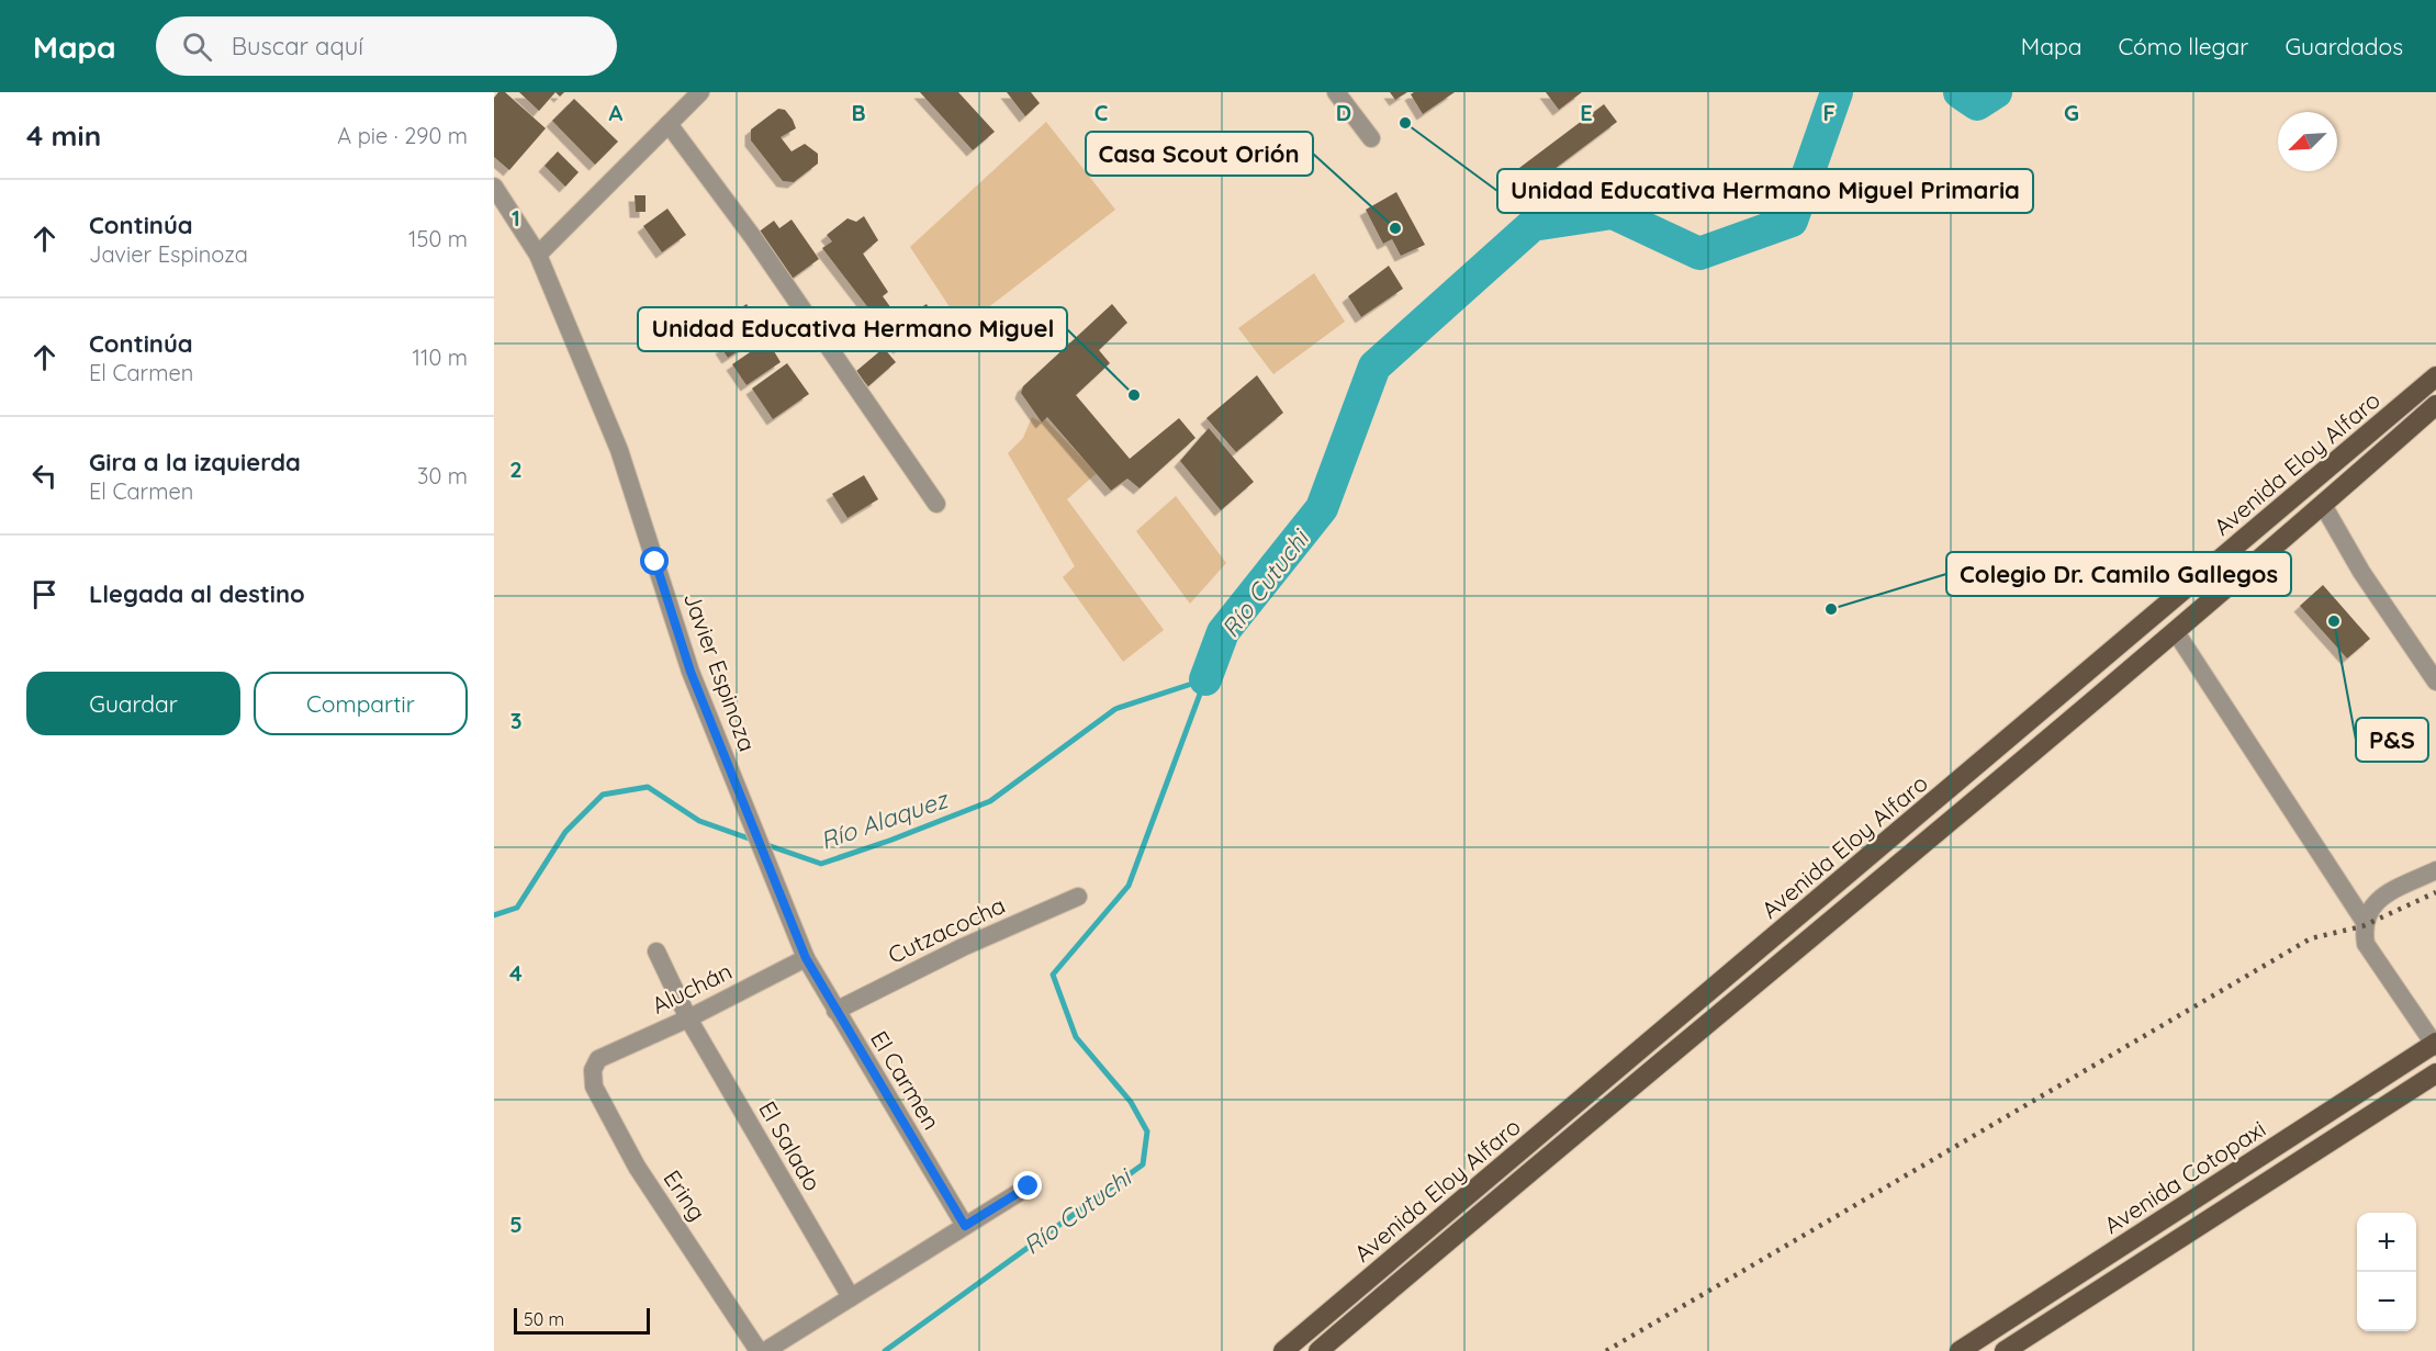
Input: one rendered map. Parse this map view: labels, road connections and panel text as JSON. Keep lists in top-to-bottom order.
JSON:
{
  "streets": {
    "main road": ["Avenida Eloy Alfaro", "Avenida Cotopaxi"],
    "street": [
      "Javier Espinoza",
      "Cutzacocha",
      "Aluchán",
      "El Carmen",
      "El Salado",
      "Ering"
    ]
  },
  "crossings": [
    ["Javier Espinoza", "Aluchán"],
    ["Javier Espinoza", "El Carmen"],
    ["Cutzacocha", "El Carmen"],
    ["Aluchán", "El Carmen"],
    ["Aluchán", "El Salado"],
    ["Aluchán", "Ering"]
  ],
  "water": ["Río Cutuchi", "Río Alaquez"],
  "places": [
    "Unidad Educativa Hermano Miguel Primaria",
    "Casa Scout Orión",
    "Unidad Educativa Hermano Miguel",
    "Colegio Dr. Camilo Gallegos",
    "P&S"
  ],
  "scale_bar": "50 m",
  "north": "bottom left",
  "page": {
    "header": "Mapa",
    "search": "Buscar aquí",
    "nav": ["Mapa", "Cómo llegar", "Guardados"],
    "heading": ["4 min", "A pie · 290 m"],
    "list": [
      ["Continúa", "Javier Espinoza", "150 m"],
      ["Continúa", "El Carmen", "110 m"],
      ["Gira a la izquierda", "El Carmen", "30 m"],
      "Llegada al destino"
    ],
    "buttons": ["Guardar", "Compartir"],
    "map_buttons": ["+", "−"],
    "scale": "50 m"
  },
  "grid": {
    "columns": [
      "A",
      "B",
      "C",
      "D",
      "E",
      "F",
      "G"
    ],
    "rows": [
      "1",
      "2",
      "3",
      "4",
      "5"
    ]
  }
}
